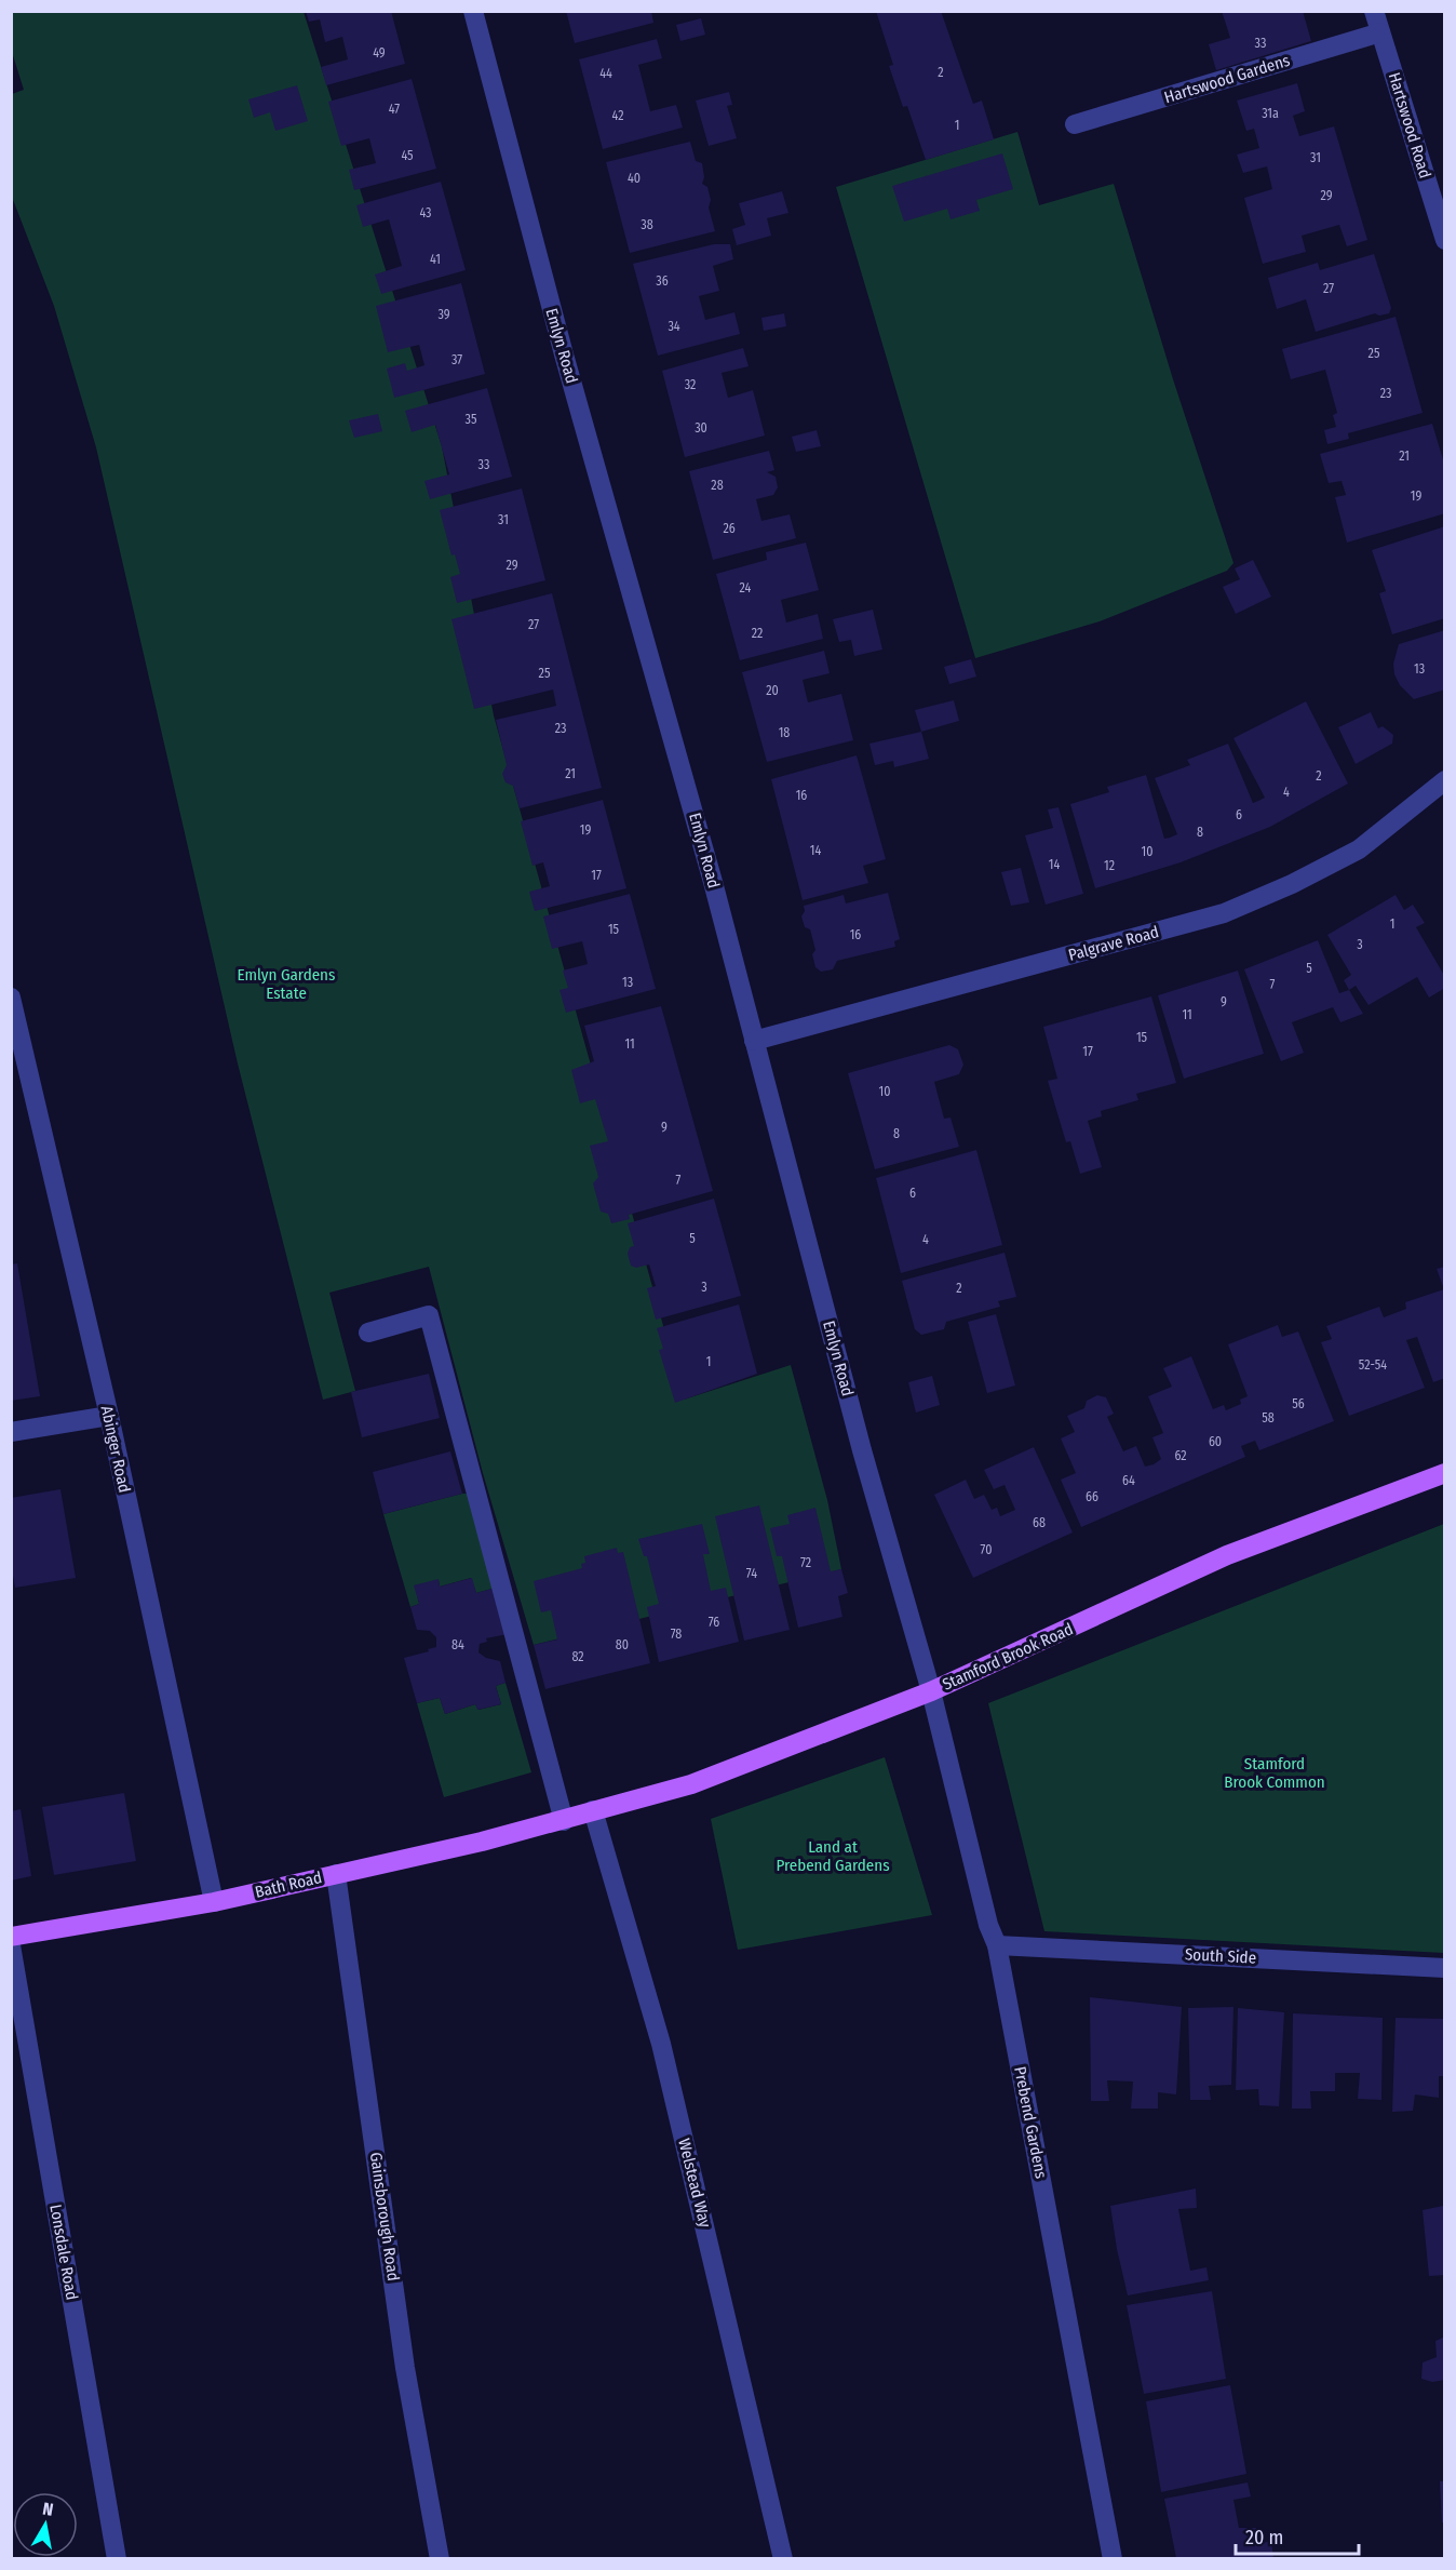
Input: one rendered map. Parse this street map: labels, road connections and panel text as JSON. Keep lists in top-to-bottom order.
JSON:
{
  "streets": {
    "main road": ["Stamford Brook Road", "Bath Road"],
    "street": [
      "Hartswood Gardens",
      "Hartswood Road",
      "Emlyn Road",
      "Palgrave Road",
      "Abinger Road",
      "South Side",
      "Prebend Gardens",
      "Welstead Way",
      "Gainsborough Road",
      "Lonsdale Road"
    ]
  },
  "crossings": [
    ["Hartswood Gardens", "Hartswood Road"],
    ["Emlyn Road", "Palgrave Road"],
    ["Emlyn Road", "Stamford Brook Road"],
    ["Emlyn Road", "Prebend Gardens"],
    ["Abinger Road", "Bath Road"],
    ["Stamford Brook Road", "Bath Road"],
    ["Stamford Brook Road", "Prebend Gardens"],
    ["Stamford Brook Road", "Welstead Way"],
    ["Bath Road", "Gainsborough Road"],
    ["South Side", "Prebend Gardens"]
  ],
  "parks": ["Emlyn Gardens Estate", "Stamford Brook Common", "Land at Prebend Gardens"],
  "house_numbers": [
    "33",
    "49",
    "2",
    "44",
    "47",
    "31a",
    "42",
    "1",
    "45",
    "31",
    "40",
    "29",
    "43",
    "38",
    "41",
    "36",
    "27",
    "39",
    "34",
    "25",
    "37",
    "32",
    "23",
    "35",
    "30",
    "21",
    "33",
    "28",
    "19",
    "31",
    "26",
    "29",
    "24",
    "27",
    "22",
    "13",
    "25",
    "20",
    "23",
    "18",
    "21",
    "2",
    "4",
    "16",
    "6",
    "19",
    "8",
    "14",
    "10",
    "14",
    "12",
    "17",
    "1",
    "15",
    "16",
    "3",
    "5",
    "13",
    "7",
    "9",
    "11",
    "15",
    "11",
    "17",
    "10",
    "9",
    "8",
    "7",
    "6",
    "5",
    "4",
    "3",
    "2",
    "1",
    "52-54",
    "56",
    "58",
    "60",
    "62",
    "64",
    "66",
    "68",
    "70",
    "72",
    "74",
    "76",
    "78",
    "84",
    "80",
    "82"
  ],
  "scale_bar": "20 m",
  "north": "top"
}
